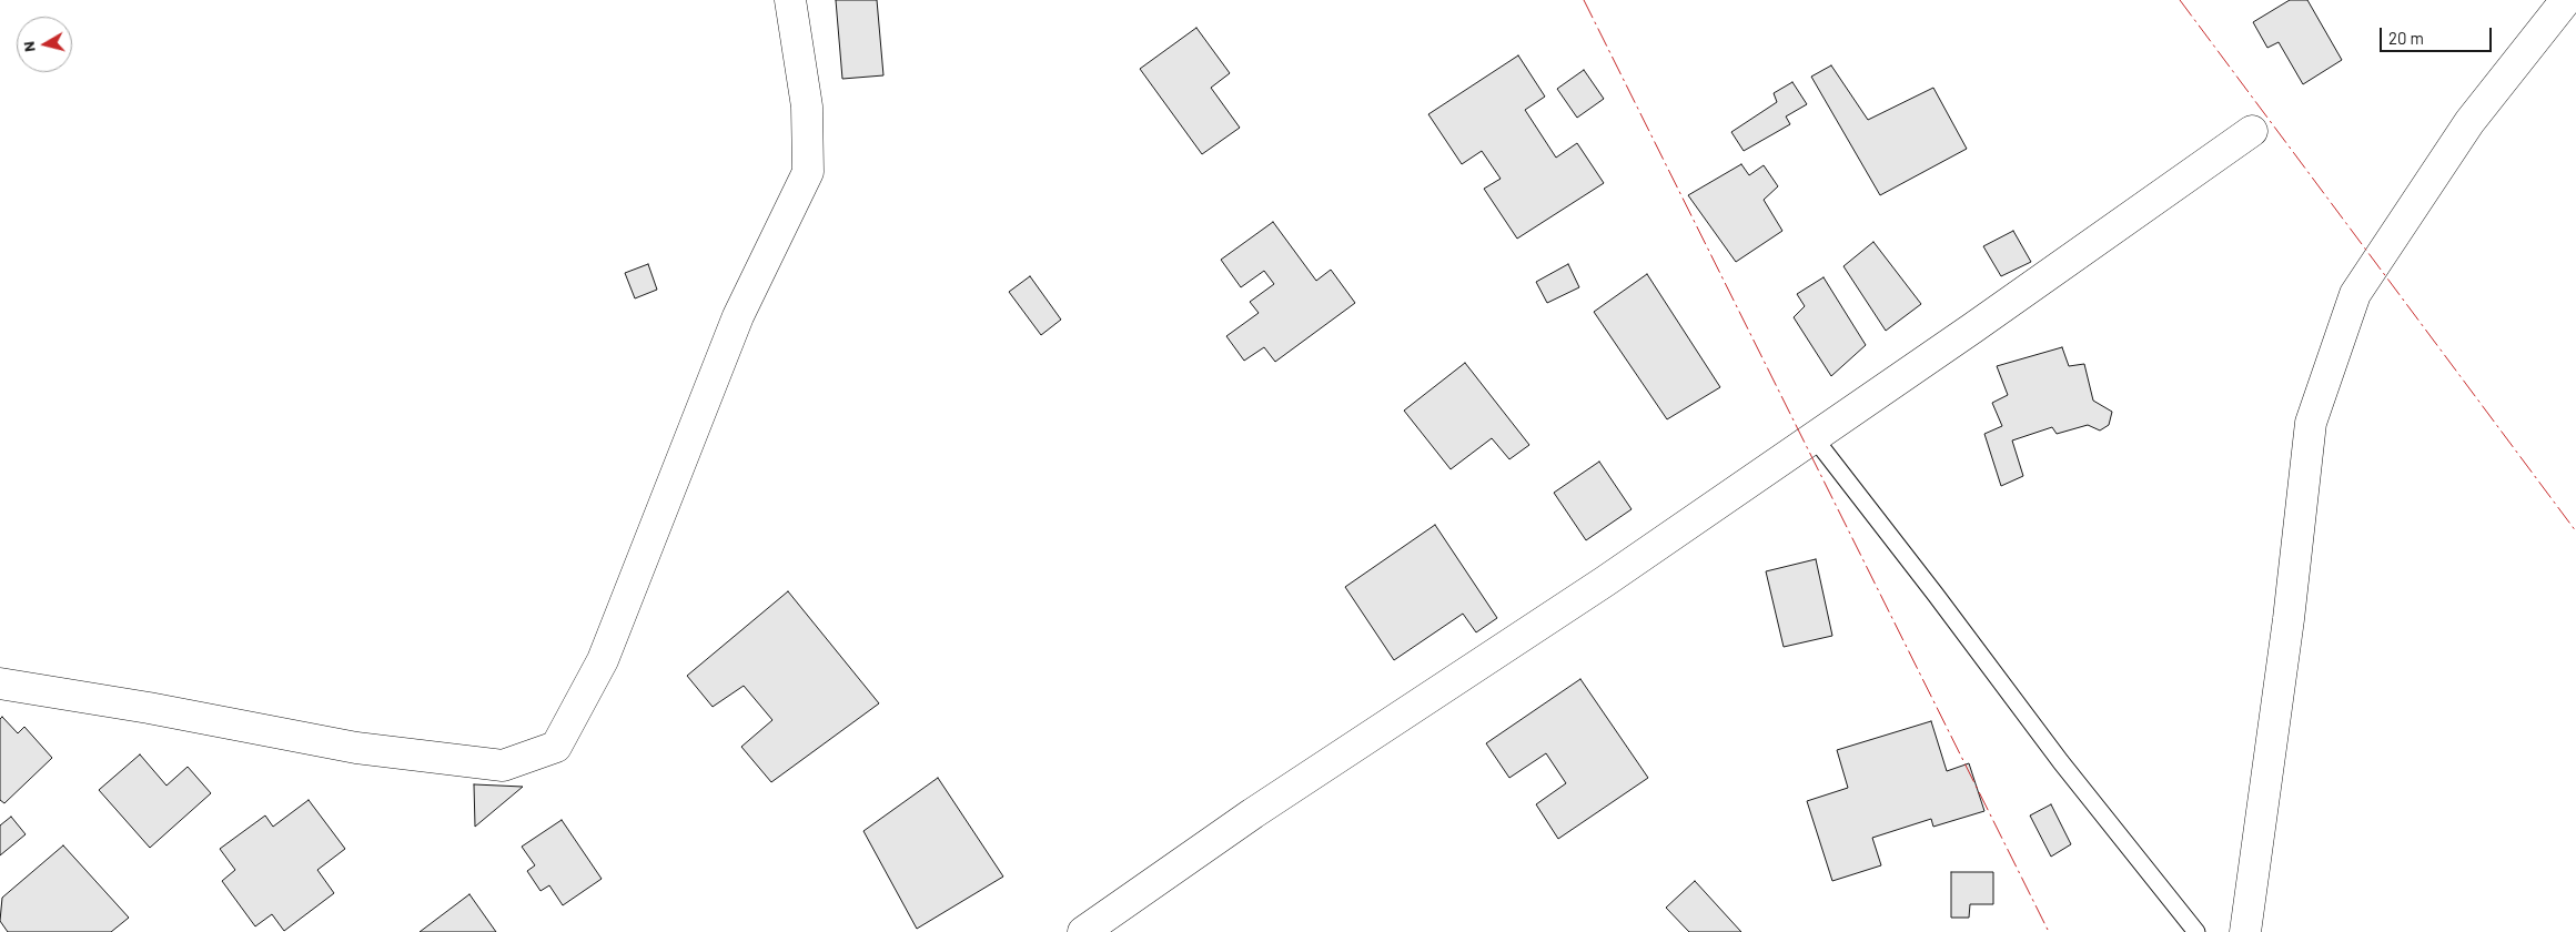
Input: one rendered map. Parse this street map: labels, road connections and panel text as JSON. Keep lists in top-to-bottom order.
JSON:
{
  "scale_bar": "20 m",
  "north": "left"
}
